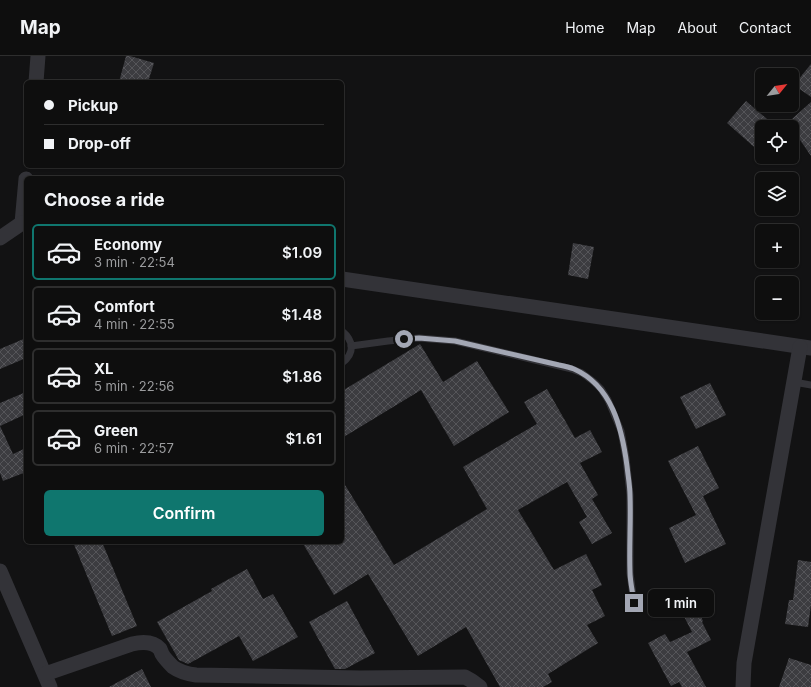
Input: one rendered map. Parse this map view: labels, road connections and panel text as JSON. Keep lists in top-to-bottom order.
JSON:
{
  "north": "top right",
  "page": {
    "header": "Map",
    "nav": [
      "Home",
      "Map",
      "About",
      "Contact"
    ],
    "map_buttons": ["+", "−"],
    "banner": ["Pickup", "Drop-off"],
    "heading": "Choose a ride",
    "list": [
      {
        "name": "Economy",
        "note": "3 min · 22:54",
        "value": "$1.09"
      },
      {
        "name": "Comfort",
        "note": "4 min · 22:55",
        "value": "$1.48"
      },
      {
        "name": "XL",
        "note": "5 min · 22:56",
        "value": "$1.86"
      },
      {
        "name": "Green",
        "note": "6 min · 22:57",
        "value": "$1.61"
      }
    ],
    "buttons": "Confirm",
    "bubble": "1 min"
  }
}
